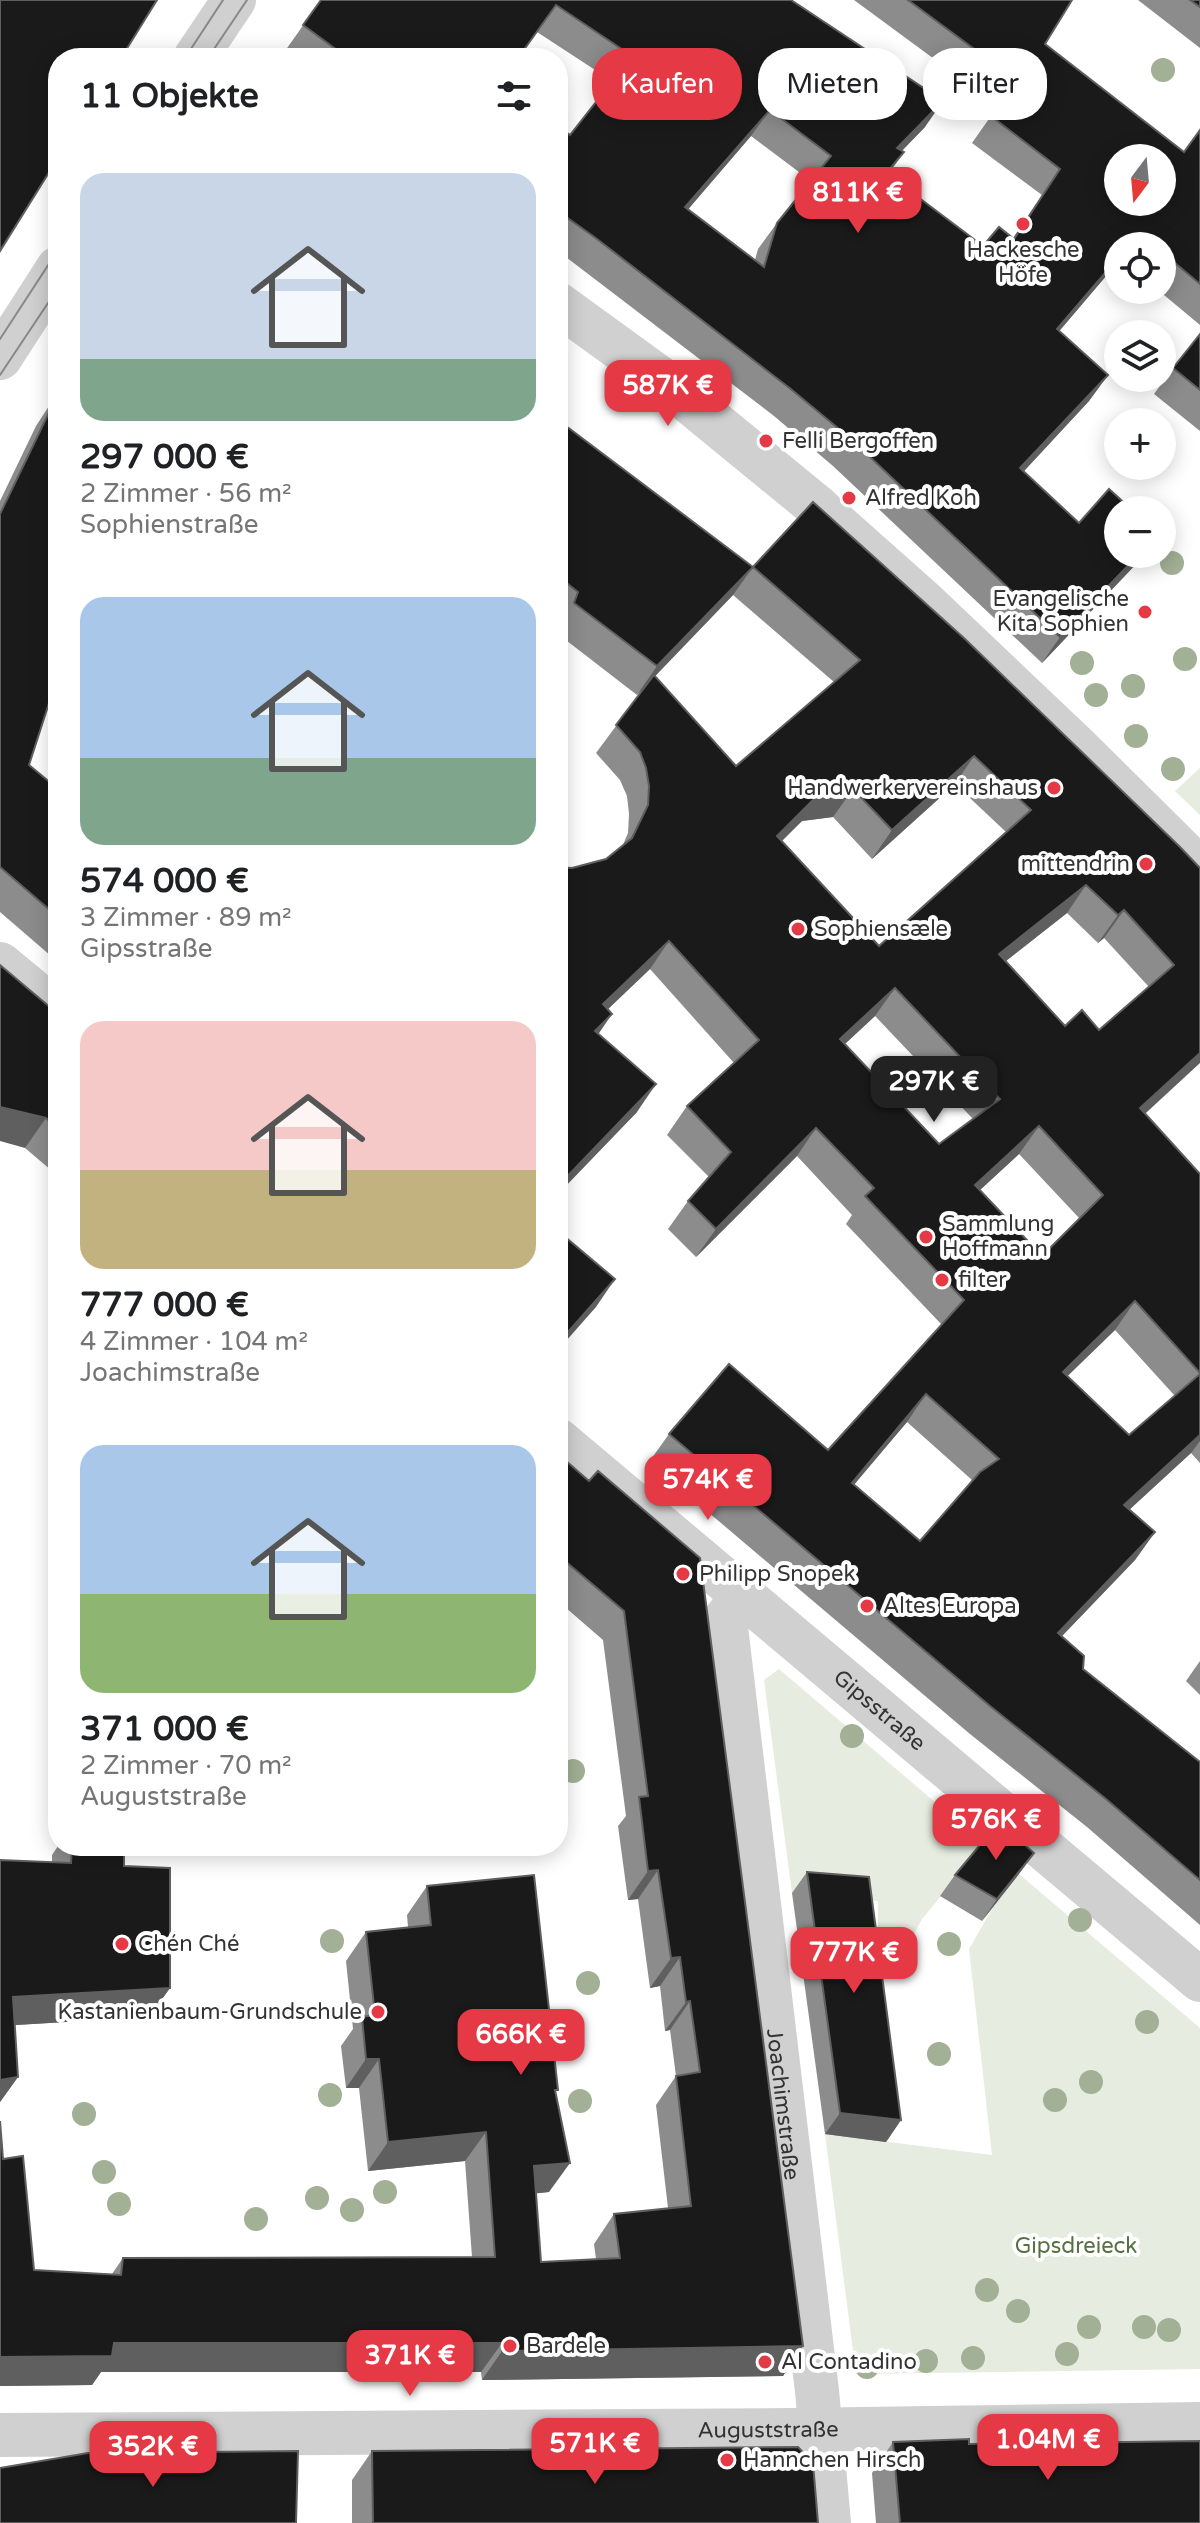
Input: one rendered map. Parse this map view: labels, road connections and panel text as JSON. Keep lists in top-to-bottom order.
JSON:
{
  "streets": {
    "street": ["Gipsstraße", "Joachimstraße", "Auguststraße"]
  },
  "crossings": [
    ["Gipsstraße", "Joachimstraße"],
    ["Joachimstraße", "Auguststraße"]
  ],
  "parks": ["Gipsdreieck"],
  "places": [
    "Hackesche Höfe",
    "Felli Bergoffen",
    "Alfred Koh",
    "Evangelische Kita Sophien",
    "Handwerkervereinshaus",
    "mittendrin",
    "Sophiensæle",
    "Sammlung Hoffmann",
    "filter",
    "Philipp Snopek",
    "Altes Europa",
    "Chén Ché",
    "Kastanienbaum-Grundschule",
    "Bardele",
    "Al Contadino",
    "Hannchen Hirsch"
  ],
  "north": "bottom",
  "page": {
    "chip": ["Kaufen", "Mieten", "Filter"],
    "heading": "11 Objekte",
    "map_buttons": ["+", "−"],
    "list": [
      {
        "name": "297 000 €",
        "note": "2 Zimmer · 56 m² · Sophienstraße"
      },
      {
        "name": "574 000 €",
        "note": "3 Zimmer · 89 m² · Gipsstraße"
      },
      {
        "name": "777 000 €",
        "note": "4 Zimmer · 104 m² · Joachimstraße"
      },
      {
        "name": "371 000 €",
        "note": "2 Zimmer · 70 m² · Auguststraße"
      }
    ],
    "price": [
      "811K €",
      "587K €",
      "297K €",
      "574K €",
      "576K €",
      "777K €",
      "666K €",
      "371K €",
      "1.04M €",
      "571K €",
      "352K €"
    ]
  }
}
